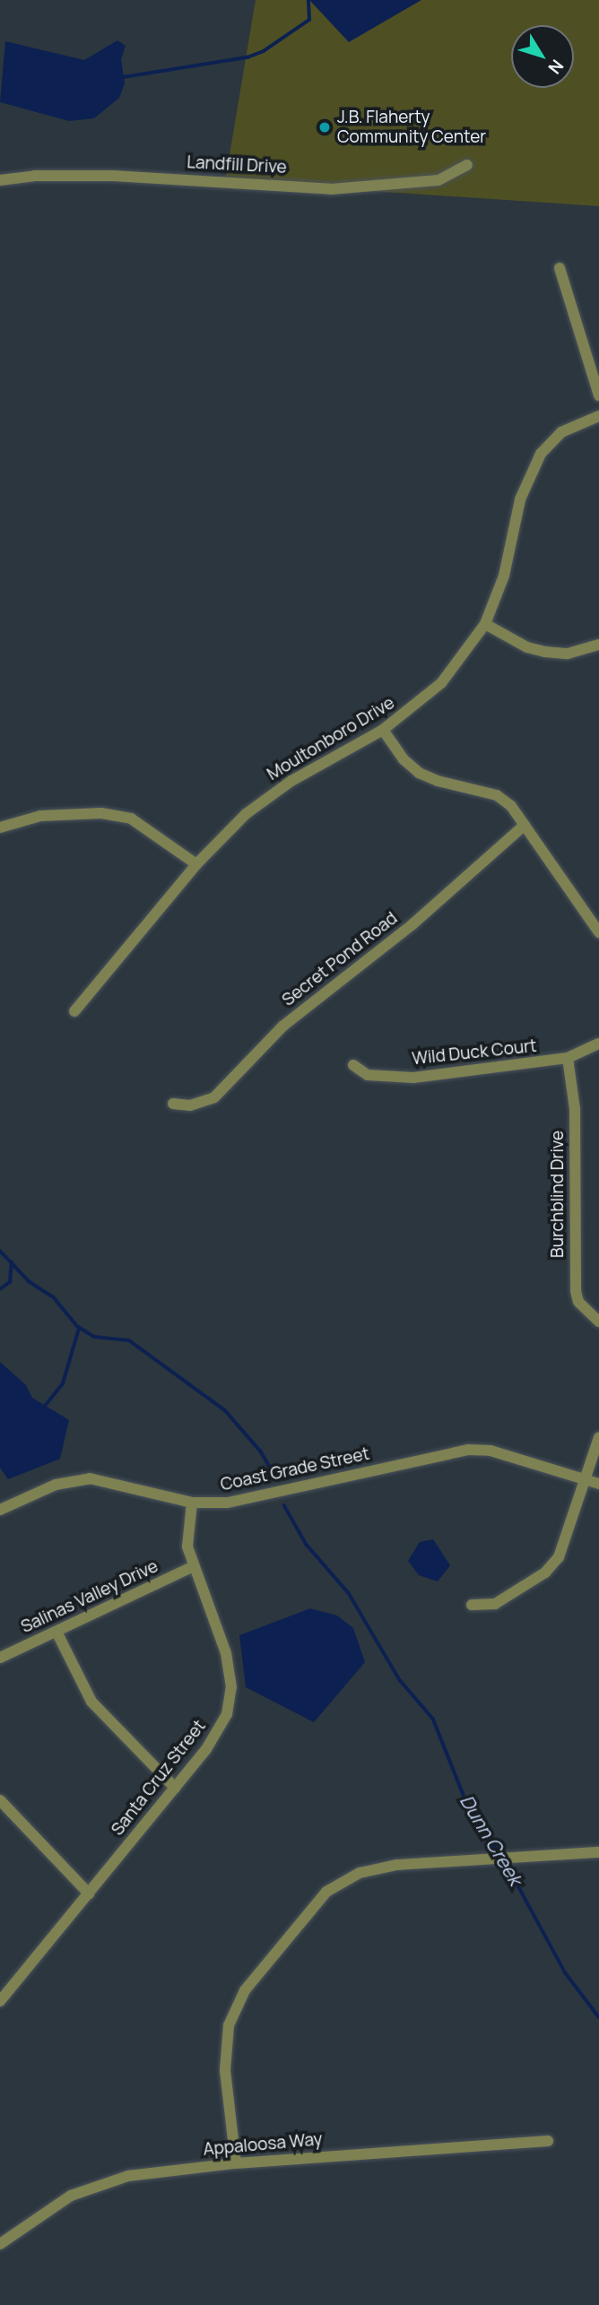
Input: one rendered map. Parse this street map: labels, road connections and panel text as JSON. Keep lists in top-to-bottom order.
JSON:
{
  "streets": {
    "street": [
      "Landfill Drive",
      "Moultonboro Drive",
      "Secret Pond Road",
      "Wild Duck Court",
      "Burchblind Drive",
      "Coast Grade Street",
      "Salinas Valley Drive",
      "Santa Cruz Street",
      "Appaloosa Way"
    ]
  },
  "crossings": [
    ["Wild Duck Court", "Burchblind Drive"],
    ["Coast Grade Street", "Santa Cruz Street"],
    ["Salinas Valley Drive", "Santa Cruz Street"]
  ],
  "water": ["Dunn Creek"],
  "places": ["J.B. Flaherty Community Center"],
  "north": "bottom right"
}
